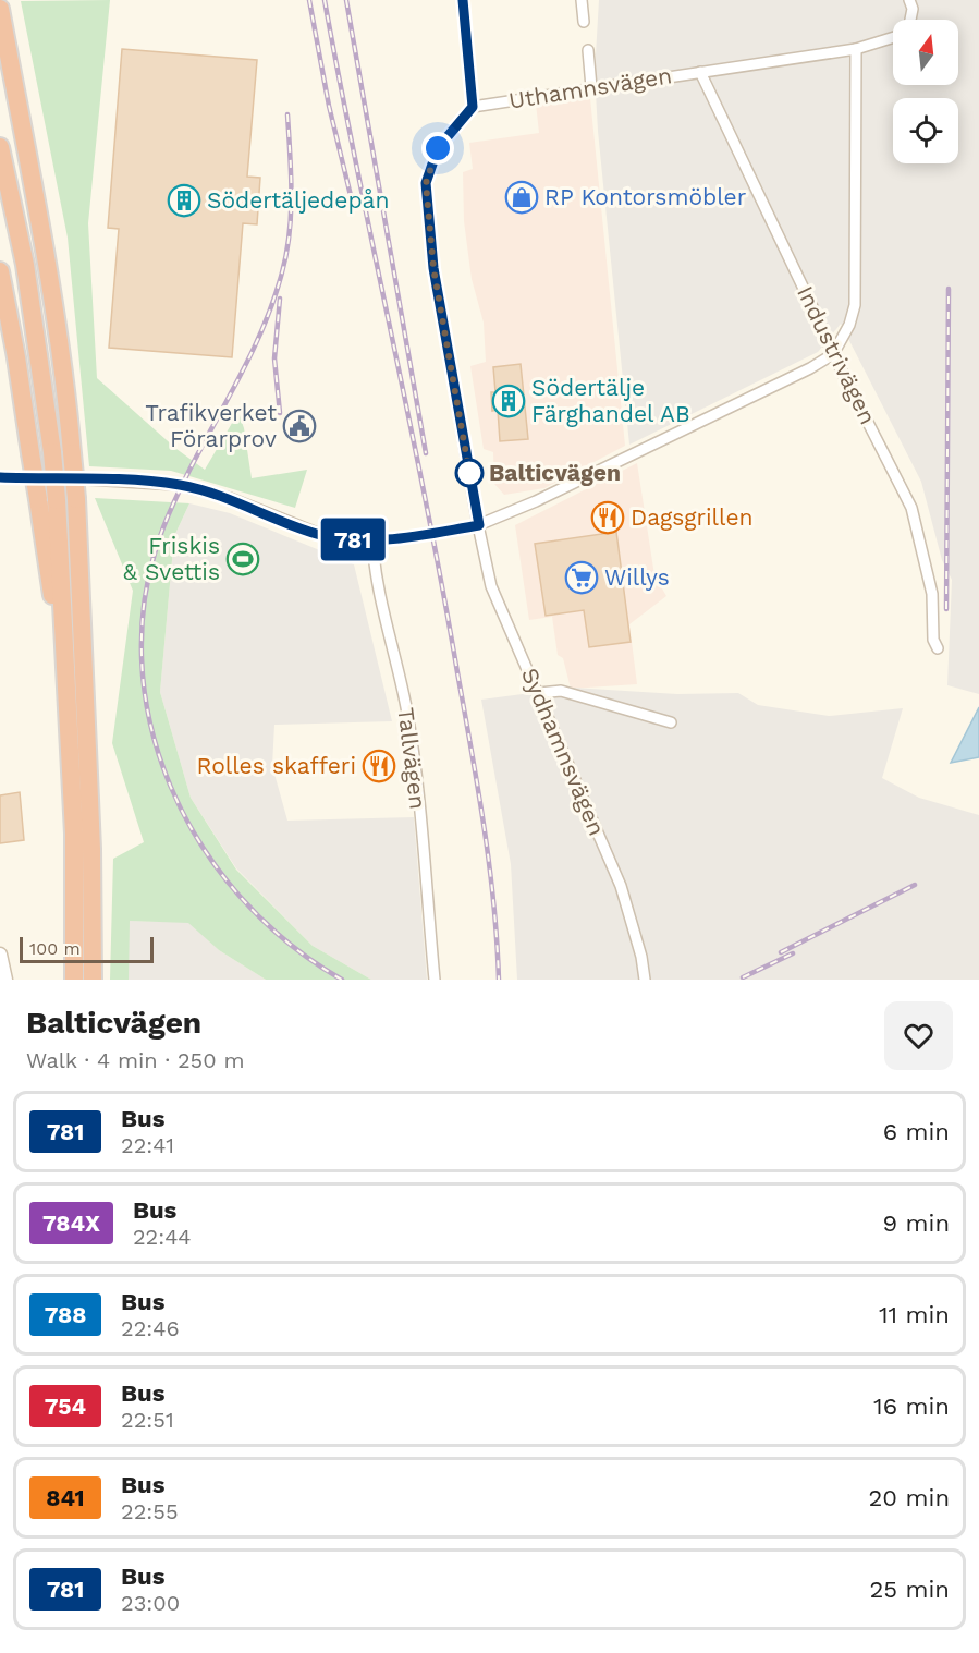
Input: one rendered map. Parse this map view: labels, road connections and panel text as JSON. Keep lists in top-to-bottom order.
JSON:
{
  "streets": {
    "street": [
      "Uthamnsvägen",
      "Industrivägen",
      "Sydhamnsvägen",
      "Tallvägen"
    ]
  },
  "crossings": [
    ["Uthamnsvägen", "Industrivägen"]
  ],
  "places": {
    "shop": ["RP Kontorsmöbler"],
    "building": ["Södertäljedepån", "Södertälje Färghandel AB"],
    "public building": ["Trafikverket Förarprov"],
    "other": ["Balticvägen"],
    "restaurant": ["Dagsgrillen", "Rolles skafferi"],
    "sports": ["Friskis & Svettis"],
    "supermarket": ["Willys"]
  },
  "lines": ["bus line 781"],
  "scale_bar": "100 m",
  "north": "top",
  "page": {
    "on_map": "781",
    "scale": "100 m",
    "heading": ["Balticvägen", "Walk · 4 min · 250 m"],
    "list": [
      {
        "mark": "781",
        "name": "Bus",
        "note": "22:41",
        "value": "6 min"
      },
      {
        "mark": "784X",
        "name": "Bus",
        "note": "22:44",
        "value": "9 min"
      },
      {
        "mark": "788",
        "name": "Bus",
        "note": "22:46",
        "value": "11 min"
      },
      {
        "mark": "754",
        "name": "Bus",
        "note": "22:51",
        "value": "16 min"
      },
      {
        "mark": "841",
        "name": "Bus",
        "note": "22:55",
        "value": "20 min"
      },
      {
        "mark": "781",
        "name": "Bus",
        "note": "23:00",
        "value": "25 min"
      }
    ]
  }
}
